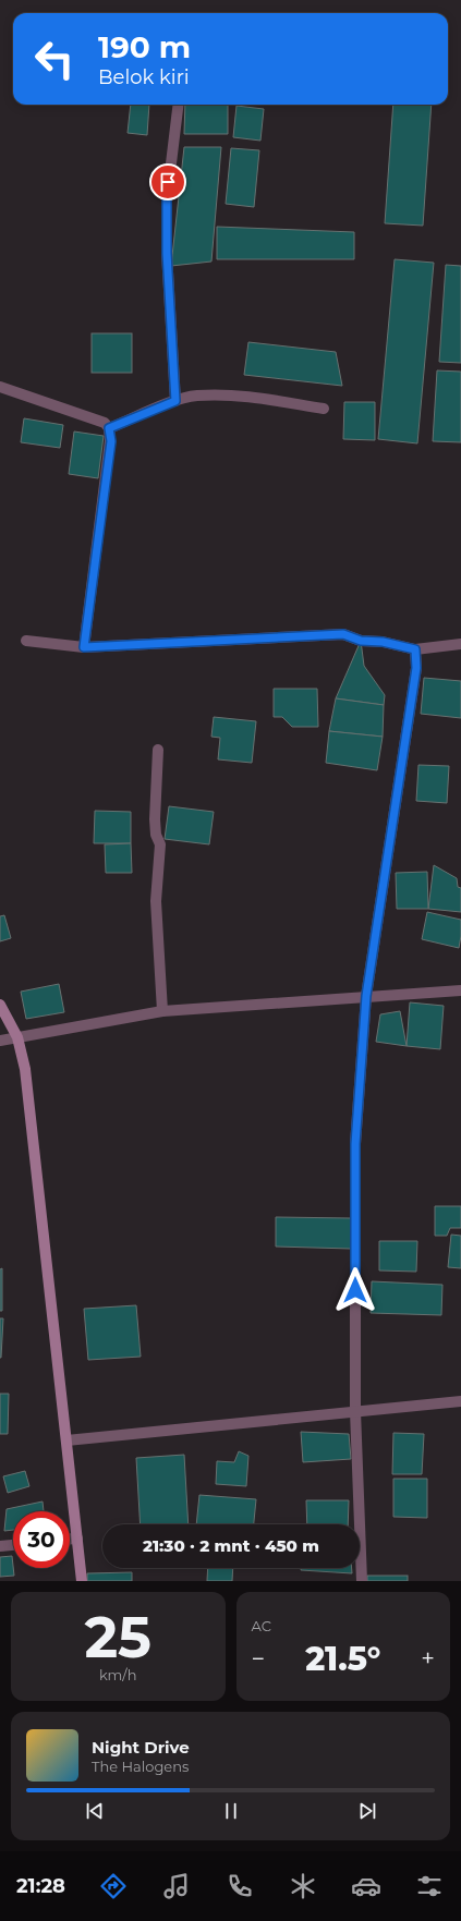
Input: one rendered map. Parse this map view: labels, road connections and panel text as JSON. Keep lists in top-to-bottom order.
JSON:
{
  "page": {
    "turn": ["190 m", "Belok kiri"],
    "limit": "30",
    "trip": "21:30 · 2 mnt · 450 m",
    "tile": [
      ["25", "km/h"],
      "AC"
    ],
    "heat": ["−", "21.5°", "+"],
    "song": ["Night Drive", "The Halogens"],
    "tabs": "21:28"
  }
}
